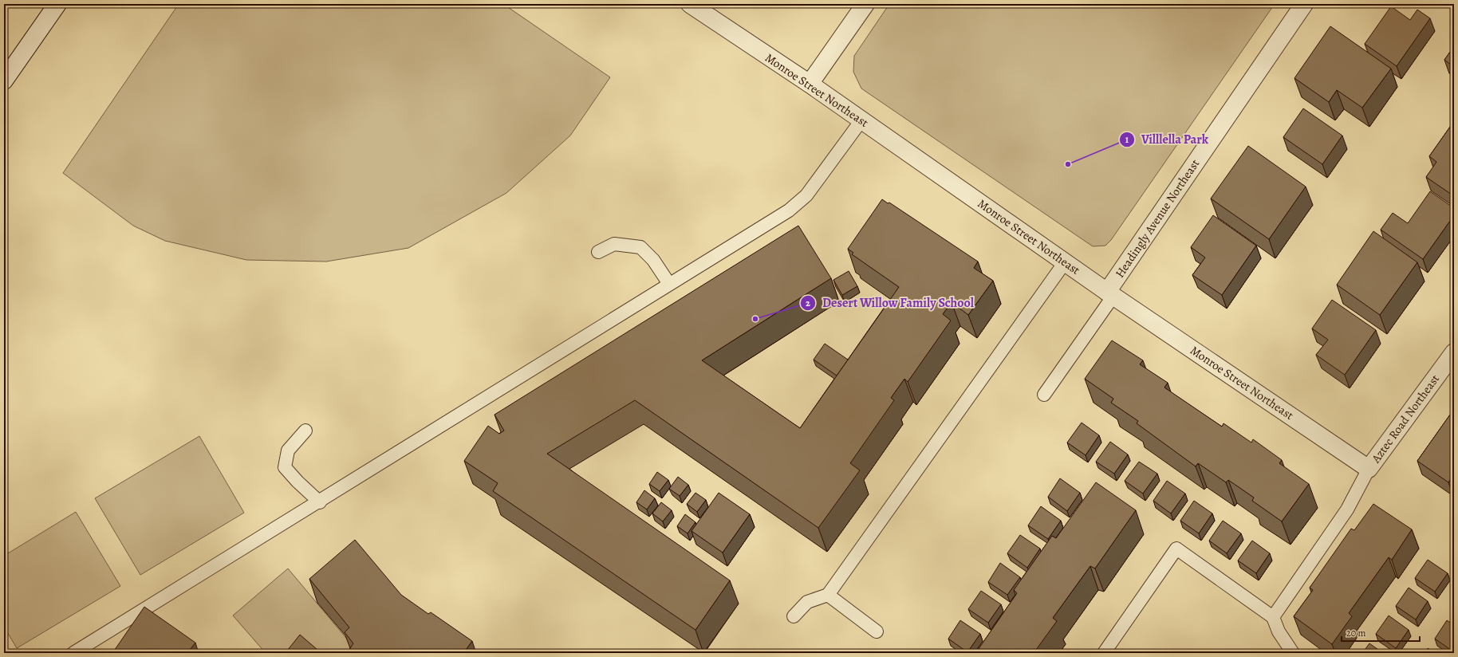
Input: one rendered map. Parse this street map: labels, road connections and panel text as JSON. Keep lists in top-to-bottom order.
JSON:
{
  "streets": {
    "street": ["Monroe Street Northeast", "Headingly Avenue Northeast", "Aztec Road Northeast"]
  },
  "crossings": [
    ["Monroe Street Northeast", "Headingly Avenue Northeast"],
    ["Monroe Street Northeast", "Aztec Road Northeast"]
  ],
  "places": ["Villlella Park", "Desert Willow Family School"],
  "scale_bar": "20 m"
}
